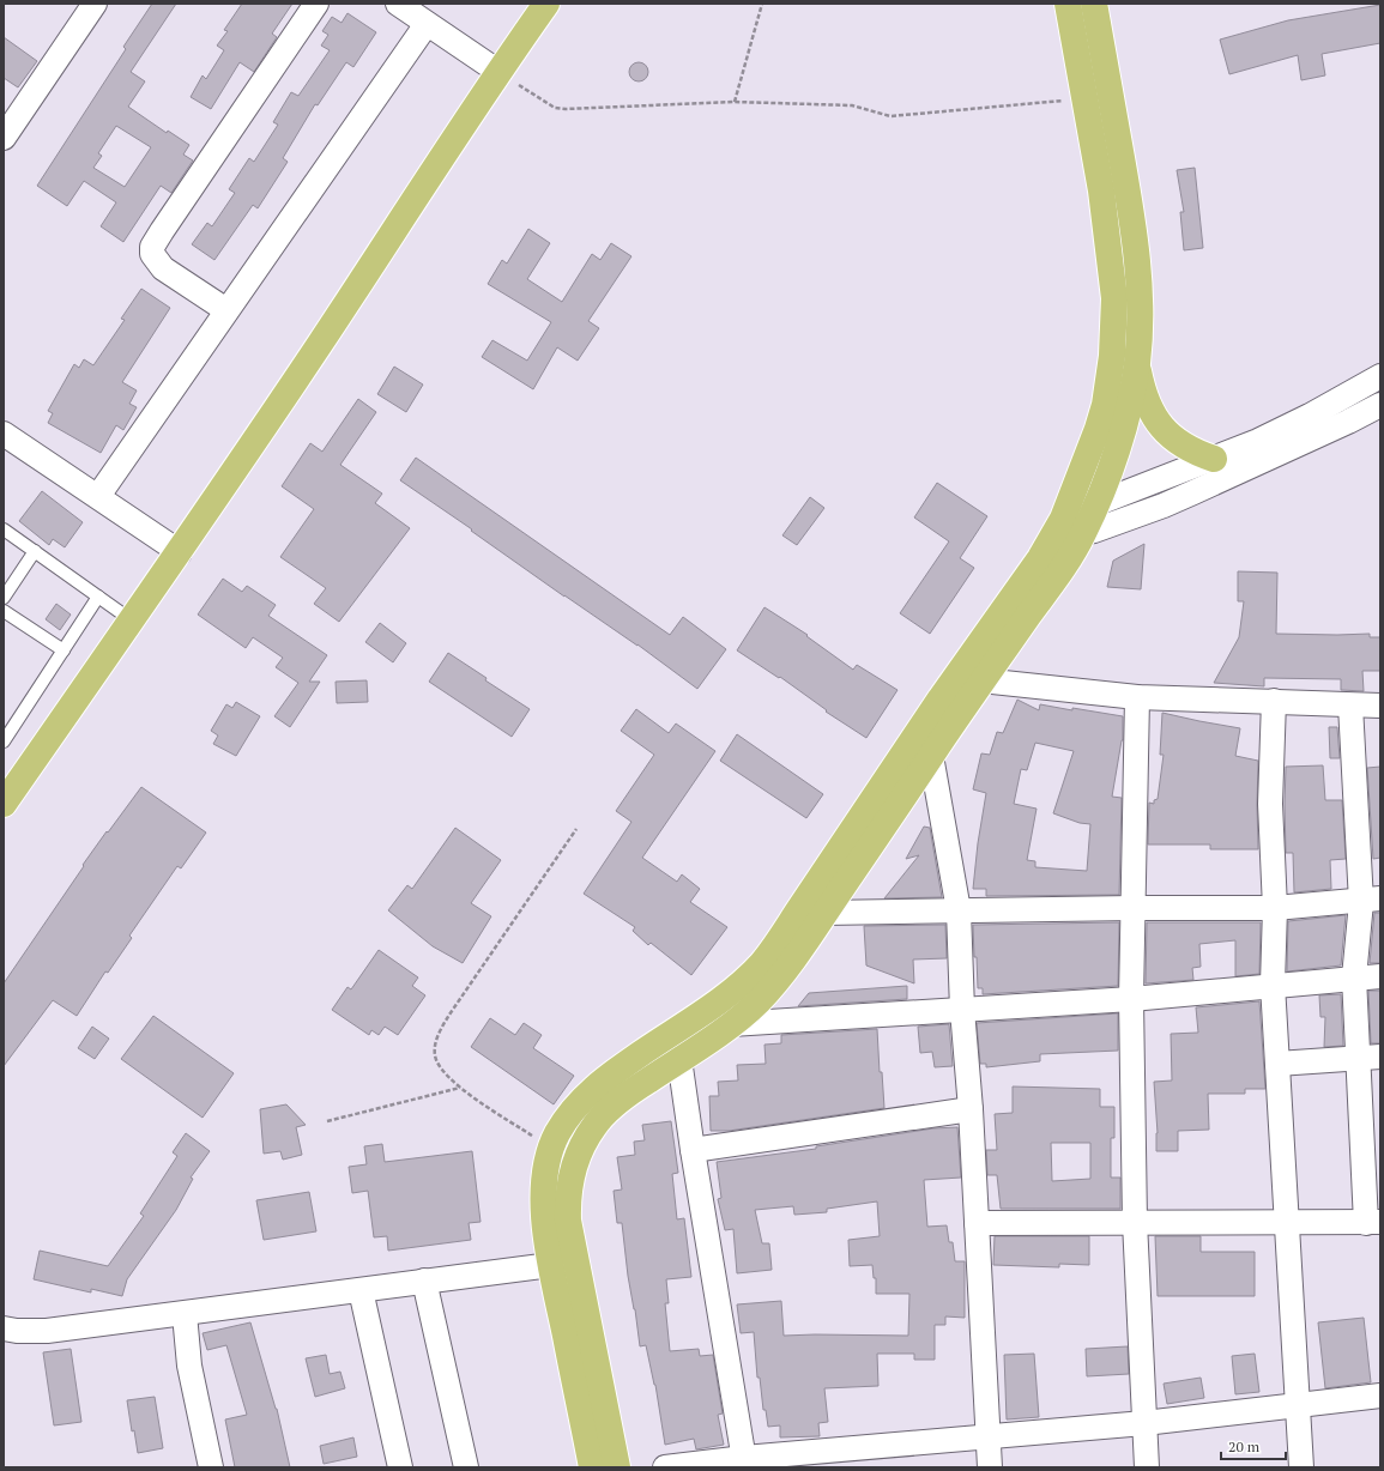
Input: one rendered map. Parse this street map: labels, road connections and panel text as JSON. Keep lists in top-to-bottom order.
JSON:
{
  "scale_bar": "20 m"
}
